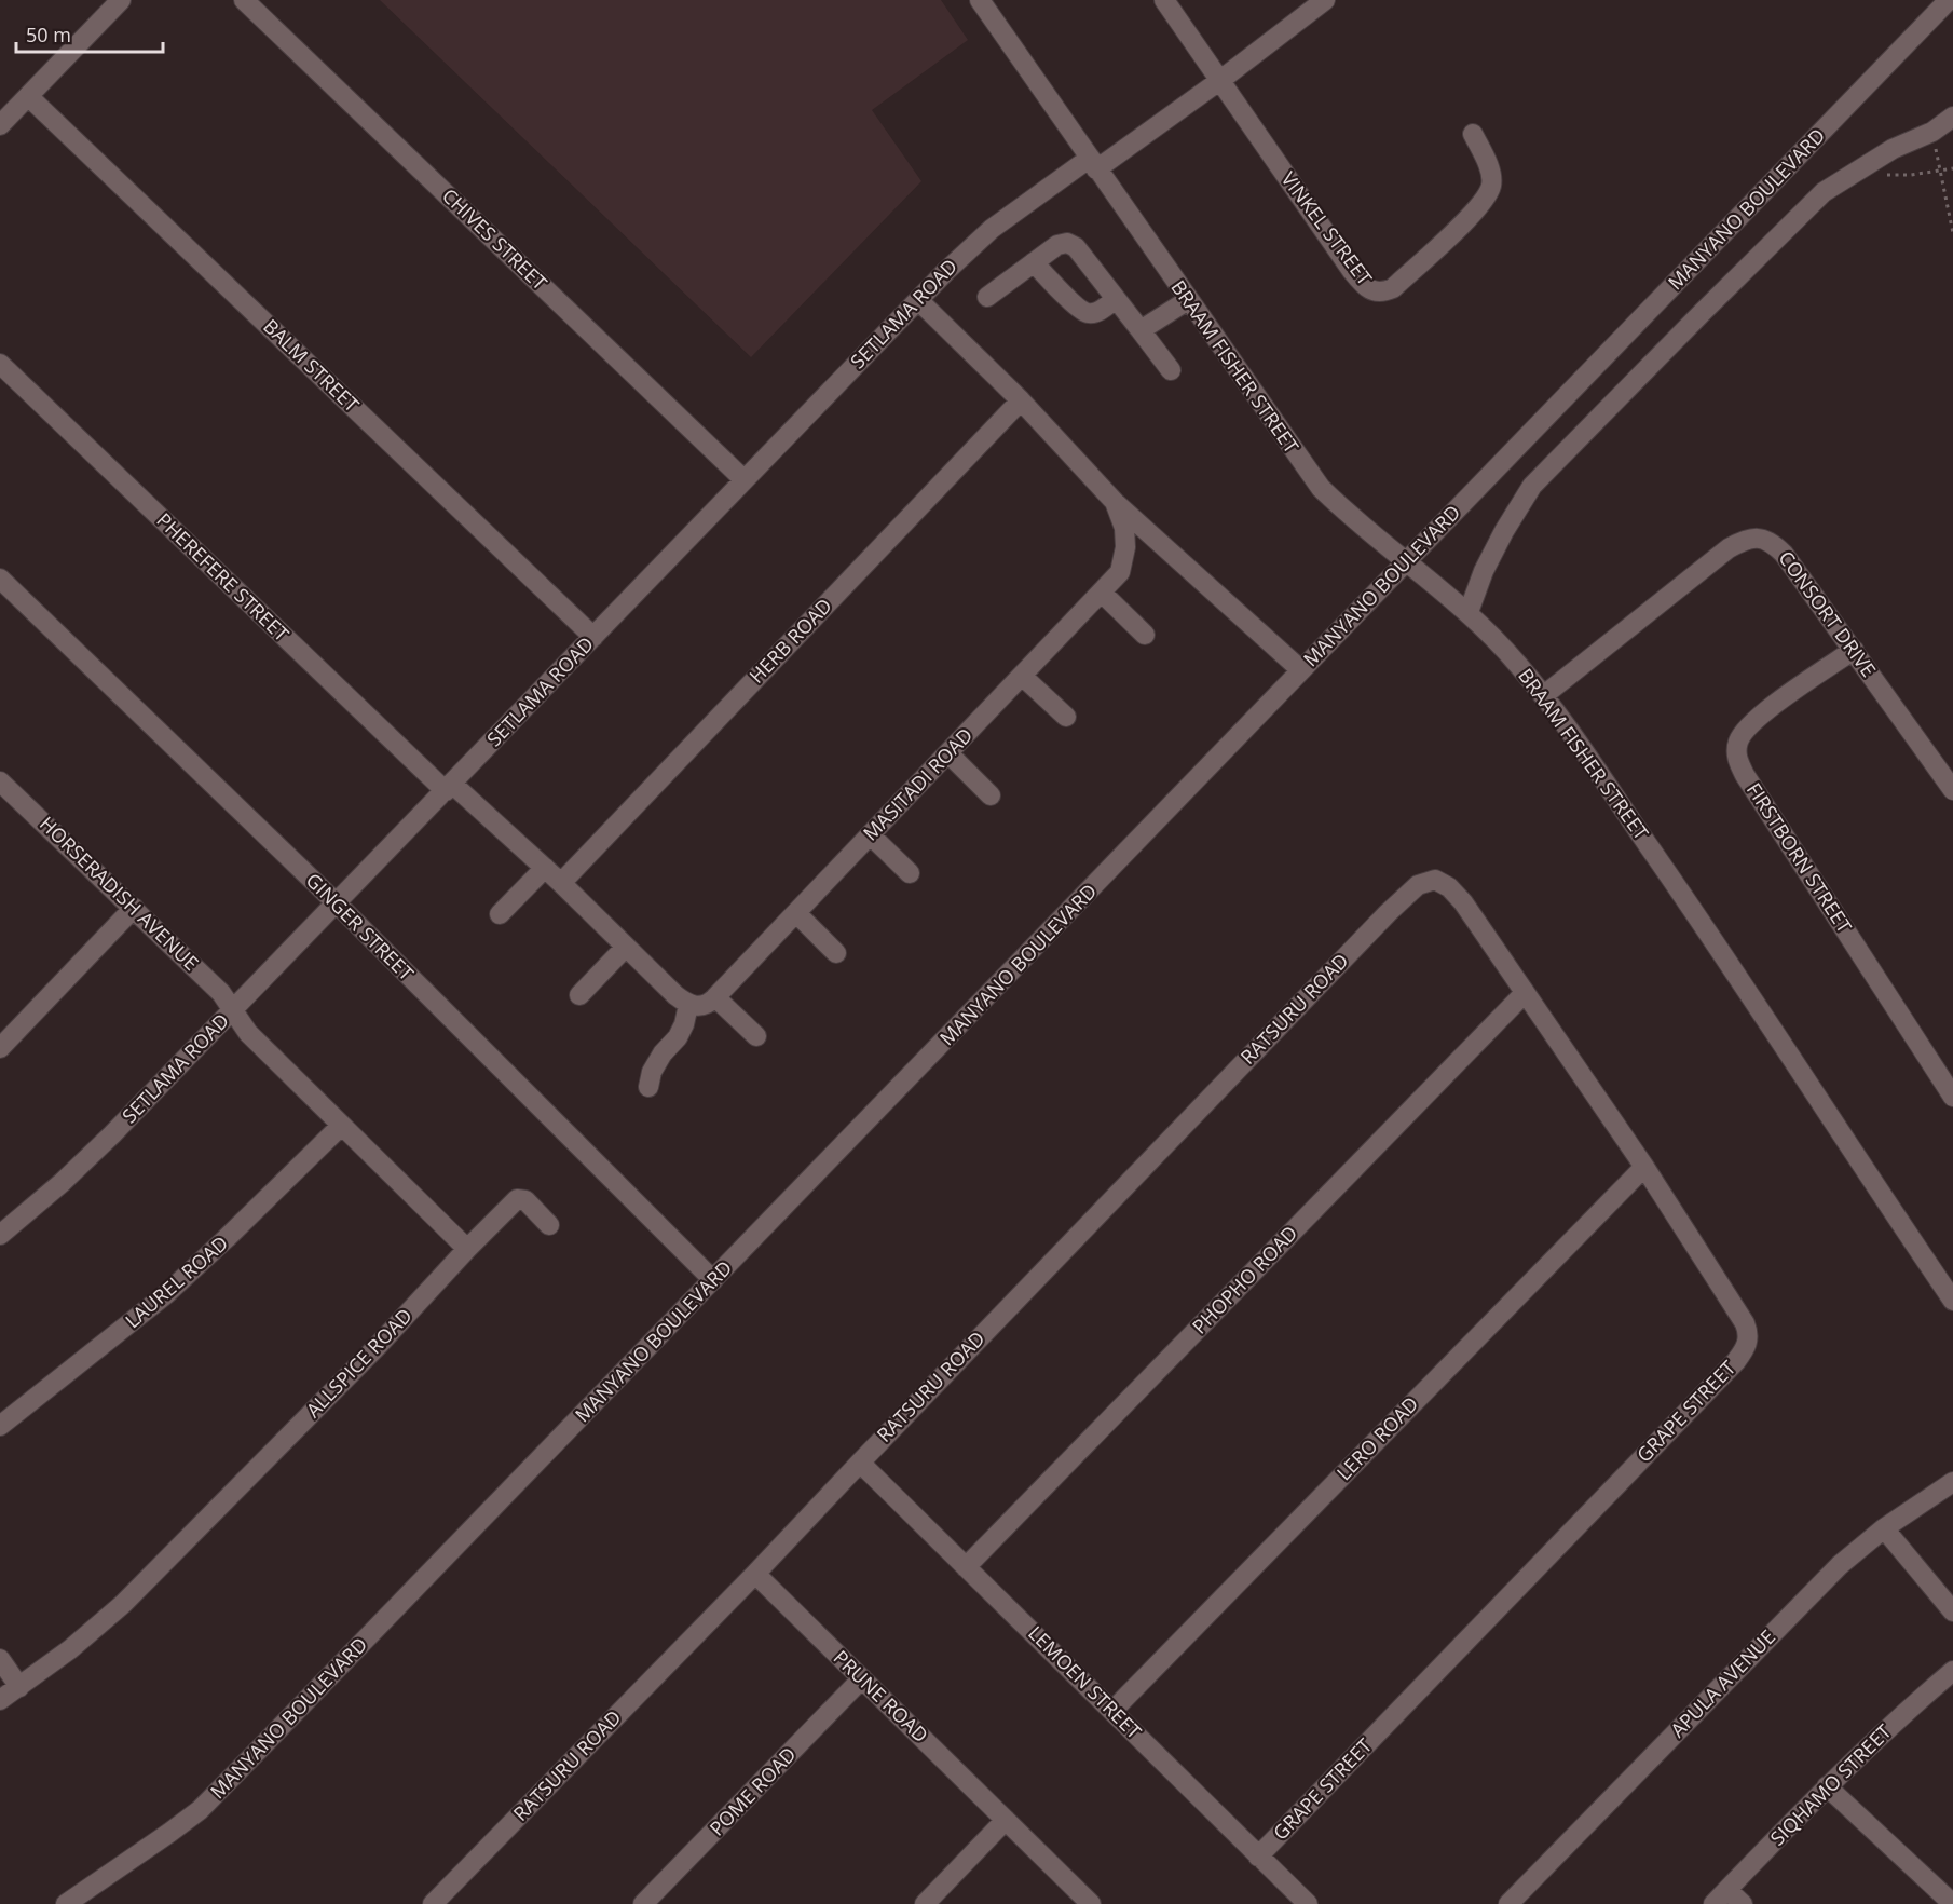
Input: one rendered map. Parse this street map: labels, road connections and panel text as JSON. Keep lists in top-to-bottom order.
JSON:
{
  "streets": {
    "street": [
      "MANYANO BOULEVARD",
      "VINKEL STREET",
      "CHIVES STREET",
      "SETLAMA ROAD",
      "BALM STREET",
      "BRAAM FISHER STREET",
      "PHEREFERE STREET",
      "CONSORT DRIVE",
      "HERB ROAD",
      "MASITADI ROAD",
      "FIRSTBORN STREET",
      "HORSERADISH AVENUE",
      "GINGER STREET",
      "RATSURU ROAD",
      "PHOPHO ROAD",
      "LAUREL ROAD",
      "ALLSPICE ROAD",
      "GRAPE STREET",
      "LERO ROAD",
      "LEMOEN STREET",
      "APULA AVENUE",
      "PRUNE ROAD",
      "SIQHAMO STREET",
      "POME ROAD"
    ]
  },
  "crossings": [
    ["MANYANO BOULEVARD", "BRAAM FISHER STREET"],
    ["MANYANO BOULEVARD", "GINGER STREET"],
    ["VINKEL STREET", "SETLAMA ROAD"],
    ["CHIVES STREET", "SETLAMA ROAD"],
    ["SETLAMA ROAD", "BALM STREET"],
    ["SETLAMA ROAD", "BRAAM FISHER STREET"],
    ["SETLAMA ROAD", "PHEREFERE STREET"],
    ["SETLAMA ROAD", "MASITADI ROAD"],
    ["SETLAMA ROAD", "HORSERADISH AVENUE"],
    ["SETLAMA ROAD", "GINGER STREET"],
    ["BRAAM FISHER STREET", "CONSORT DRIVE"],
    ["CONSORT DRIVE", "FIRSTBORN STREET"],
    ["HERB ROAD", "MASITADI ROAD"],
    ["RATSURU ROAD", "GRAPE STREET"],
    ["RATSURU ROAD", "LEMOEN STREET"],
    ["RATSURU ROAD", "PRUNE ROAD"],
    ["PHOPHO ROAD", "GRAPE STREET"],
    ["PHOPHO ROAD", "LEMOEN STREET"],
    ["GRAPE STREET", "LERO ROAD"],
    ["GRAPE STREET", "LEMOEN STREET"],
    ["LERO ROAD", "LEMOEN STREET"],
    ["PRUNE ROAD", "POME ROAD"]
  ],
  "scale_bar": "50 m"
}
